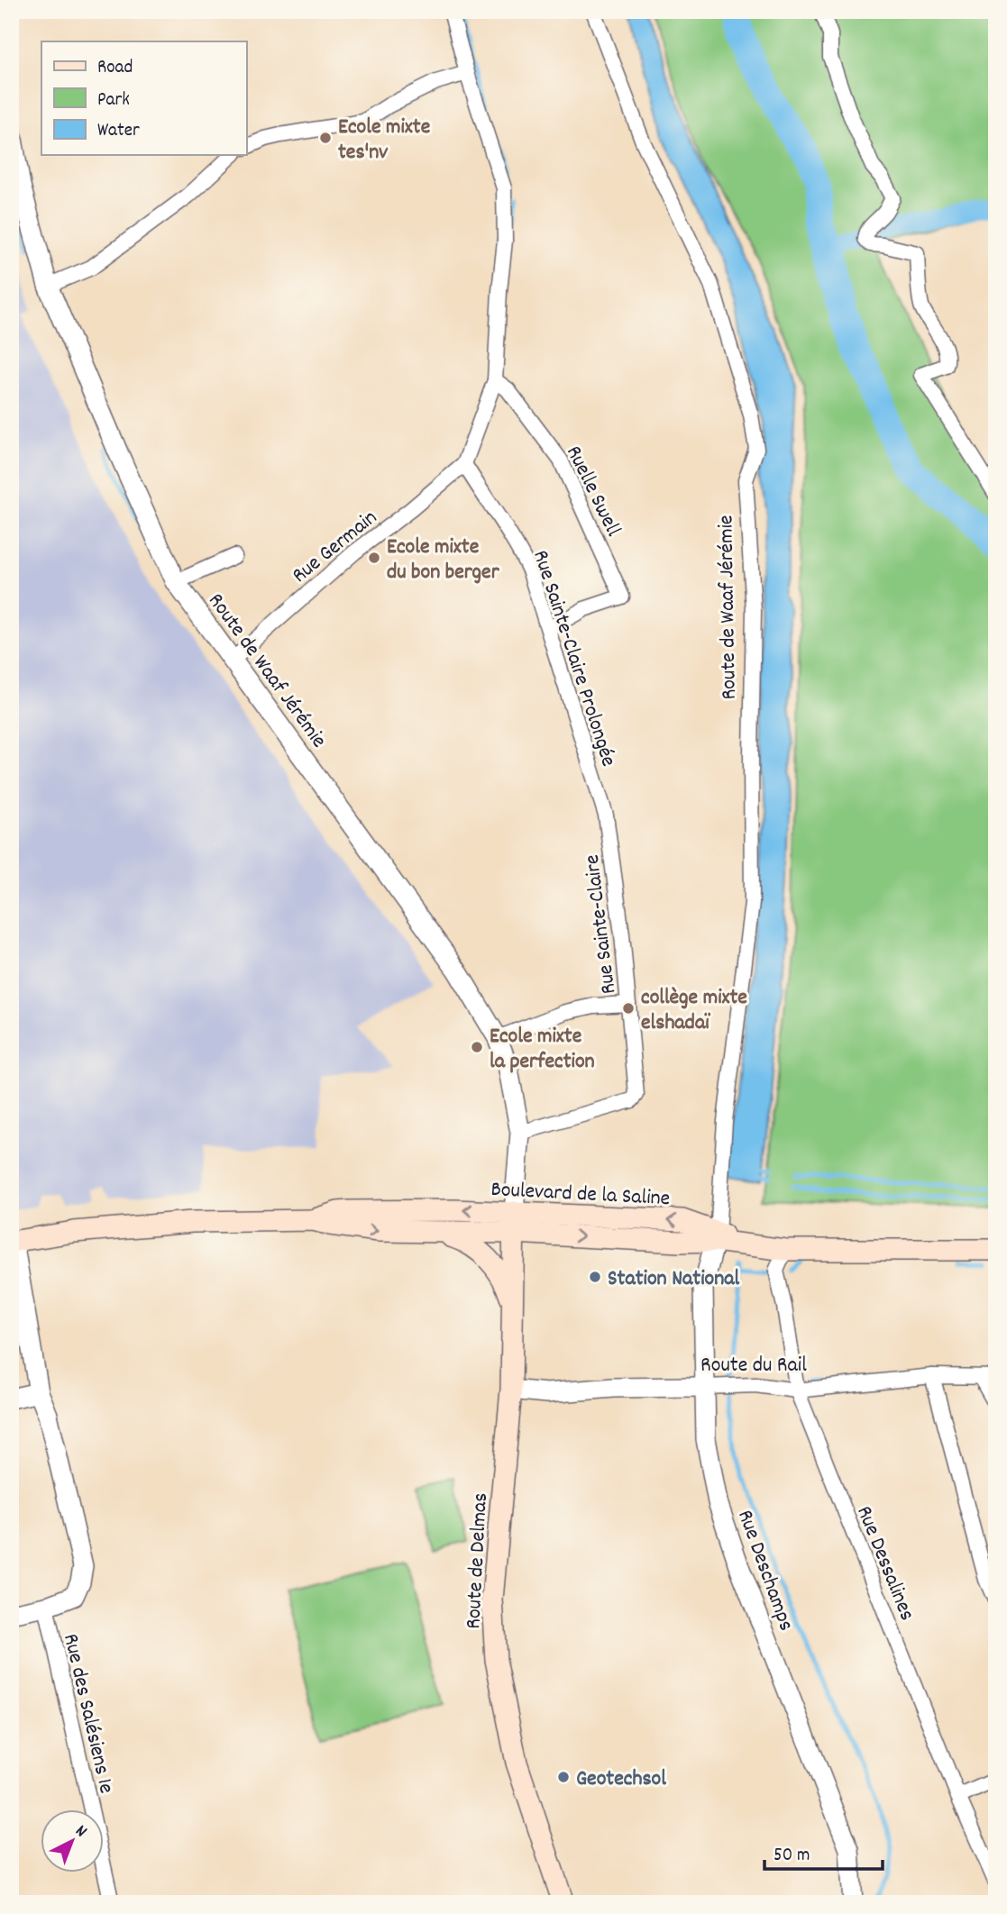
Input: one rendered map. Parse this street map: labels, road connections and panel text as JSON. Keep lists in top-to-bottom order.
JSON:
{
  "streets": {
    "main road": ["Boulevard de la Saline", "Route de Delmas"],
    "street": [
      "Ruelle Swell",
      "Rue Germain",
      "Route de Waaf Jérémie",
      "Rue Sainte-Claire Prolongée",
      "Rue Sainte-Claire",
      "Route du Rail",
      "Rue Dessalines",
      "Rue Deschamps",
      "Rue des Salésiens 1e"
    ]
  },
  "crossings": [
    ["Ruelle Swell", "Rue Sainte-Claire Prolongée"],
    ["Rue Germain", "Route de Waaf Jérémie"],
    ["Rue Germain", "Rue Sainte-Claire Prolongée"],
    ["Route de Waaf Jérémie", "Rue Sainte-Claire"],
    ["Route de Waaf Jérémie", "Boulevard de la Saline"],
    ["Route de Waaf Jérémie", "Route de Delmas"],
    ["Route de Waaf Jérémie", "Rue Deschamps"],
    ["Rue Sainte-Claire Prolongée", "Rue Sainte-Claire"],
    ["Boulevard de la Saline", "Route de Delmas"],
    ["Boulevard de la Saline", "Rue Dessalines"],
    ["Boulevard de la Saline", "Rue Deschamps"],
    ["Route du Rail", "Route de Delmas"],
    ["Route du Rail", "Rue Dessalines"],
    ["Route du Rail", "Rue Deschamps"]
  ],
  "places": [
    "Ecole mixte tes'nv",
    "Ecole mixte du bon berger",
    "collège mixte elshadaï",
    "Ecole mixte la perfection",
    "Station National",
    "Geotechsol"
  ],
  "legend": ["Road", "Park", "Water"],
  "scale_bar": "50 m",
  "north": "top right"
}
